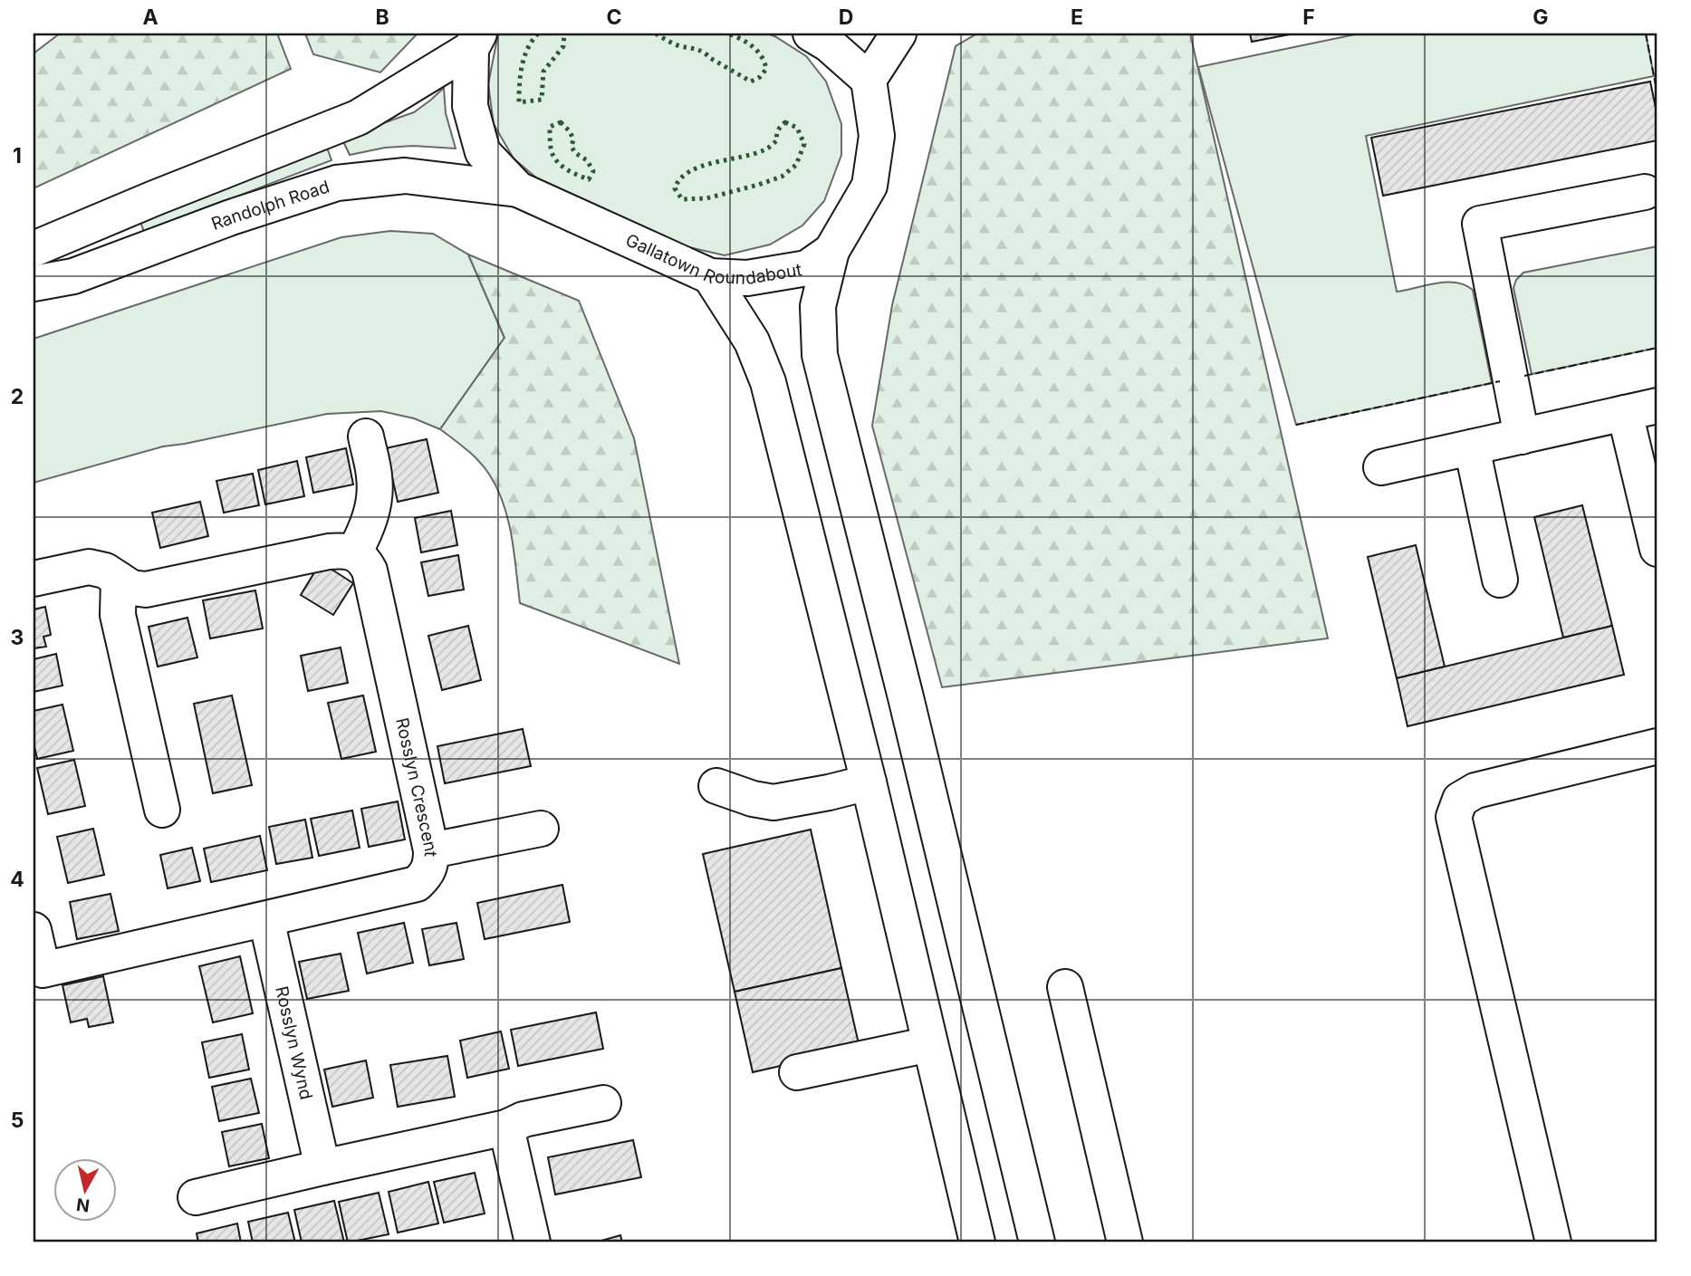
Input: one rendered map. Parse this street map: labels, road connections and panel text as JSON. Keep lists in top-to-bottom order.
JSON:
{
  "streets": {
    "main road": [
      "Randolph Road",
      "Gallatown Roundabout",
      "Rosslyn Crescent",
      "Rosslyn Wynd"
    ]
  },
  "crossings": [
    ["Randolph Road", "Gallatown Roundabout"],
    ["Rosslyn Crescent", "Rosslyn Wynd"]
  ],
  "north": "bottom",
  "grid": {
    "columns": [
      "A",
      "B",
      "C",
      "D",
      "E",
      "F",
      "G"
    ],
    "rows": [
      "1",
      "2",
      "3",
      "4",
      "5"
    ]
  }
}
